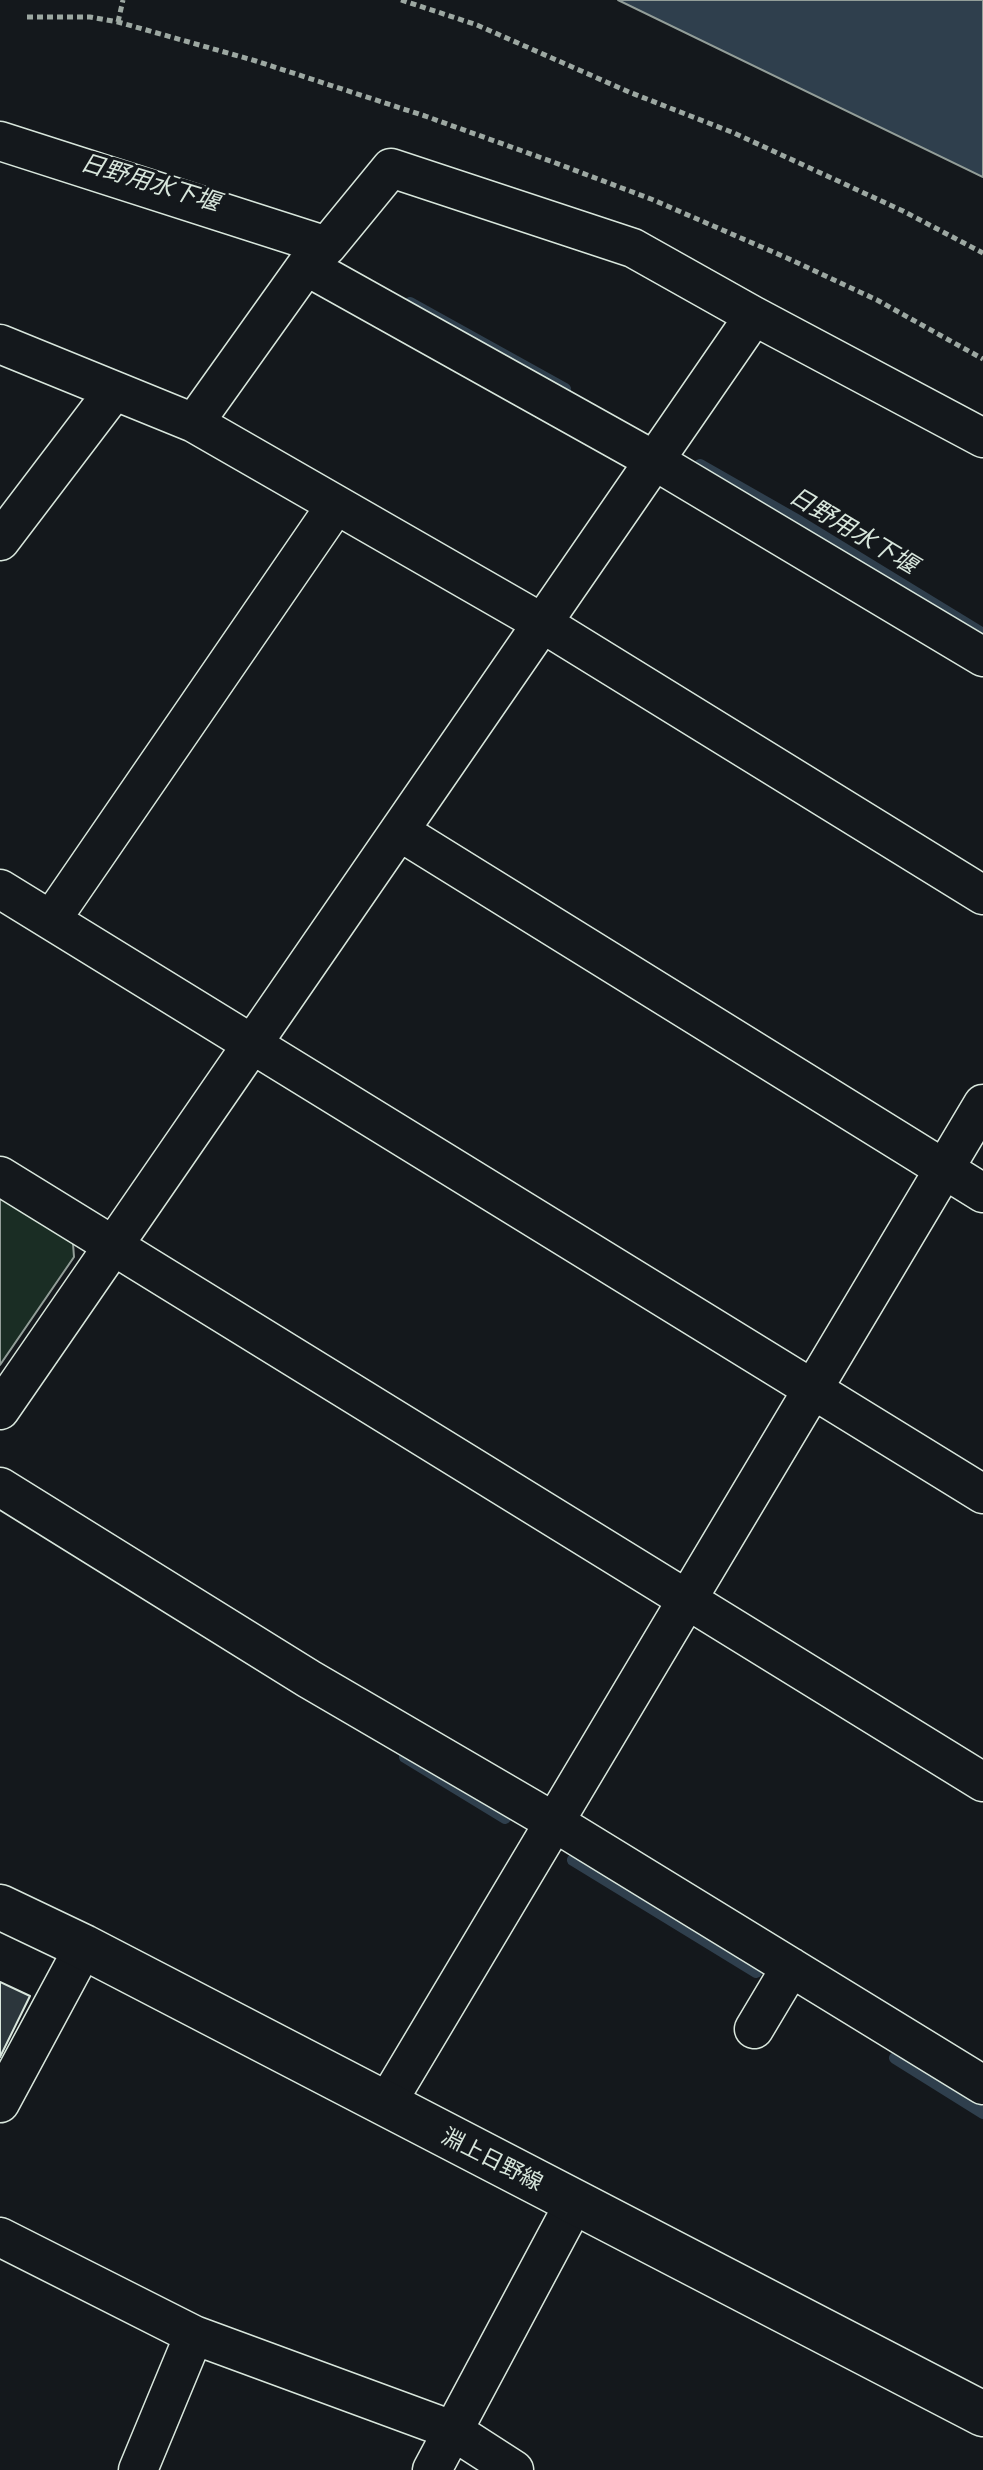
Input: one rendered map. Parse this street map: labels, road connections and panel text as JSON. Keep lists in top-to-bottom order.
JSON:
{
  "streets": {
    "main road": ["淵上日野線"]
  },
  "water": ["日野用水下堰"]
}
